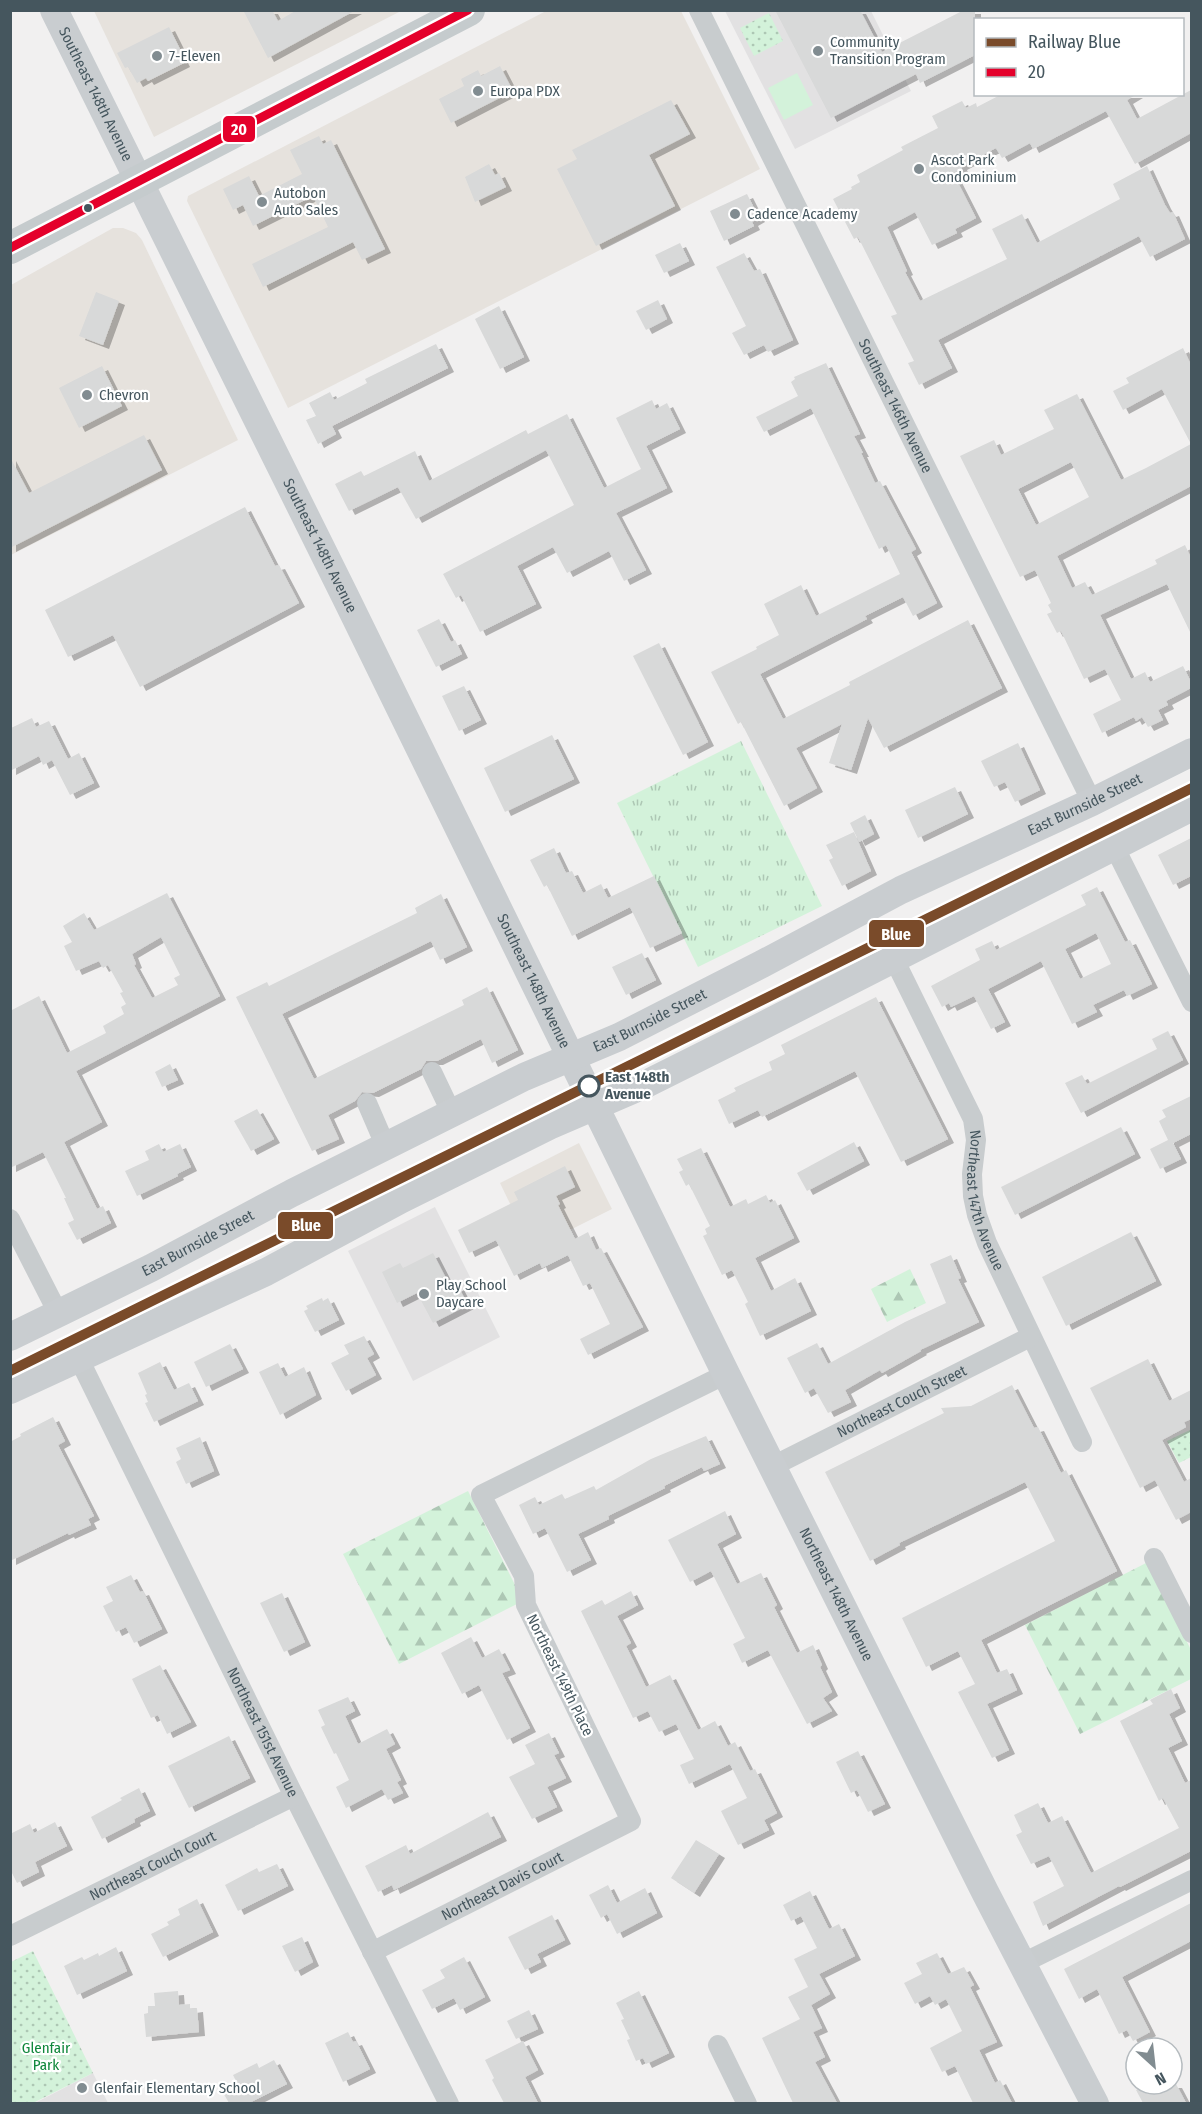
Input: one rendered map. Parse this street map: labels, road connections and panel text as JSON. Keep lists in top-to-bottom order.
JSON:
{
  "streets": {
    "street": [
      "Southeast 148th Avenue",
      "Southeast 146th Avenue",
      "East Burnside Street",
      "Northeast 147th Avenue",
      "Northeast Couch Street",
      "Northeast 148th Avenue",
      "Northeast 149th Place",
      "Northeast 151st Avenue",
      "Northeast Couch Court",
      "Northeast Davis Court"
    ]
  },
  "crossings": [
    ["Southeast 148th Avenue", "East Burnside Street"],
    ["Southeast 148th Avenue", "Northeast 148th Avenue"],
    ["Southeast 146th Avenue", "East Burnside Street"],
    ["East Burnside Street", "Northeast 147th Avenue"],
    ["East Burnside Street", "Northeast 148th Avenue"],
    ["East Burnside Street", "Northeast 151st Avenue"],
    ["Northeast 147th Avenue", "Northeast Couch Street"],
    ["Northeast Couch Street", "Northeast 148th Avenue"],
    ["Northeast 148th Avenue", "Northeast 149th Place"],
    ["Northeast 149th Place", "Northeast Davis Court"],
    ["Northeast 151st Avenue", "Northeast Couch Court"],
    ["Northeast 151st Avenue", "Northeast Davis Court"]
  ],
  "parks": ["Glenfair Park"],
  "places": [
    "Community Transition Program",
    "7-Eleven",
    "Europa PDX",
    "Ascot Park Condominium",
    "Autobon Auto Sales",
    "Cadence Academy",
    "Chevron",
    "East 148th Avenue",
    "Play School Daycare",
    "Glenfair Elementary School"
  ],
  "lines": ["transit line 20", "rail line Blue"],
  "legend": ["Railway Blue", "20"],
  "north": "bottom right"
}
